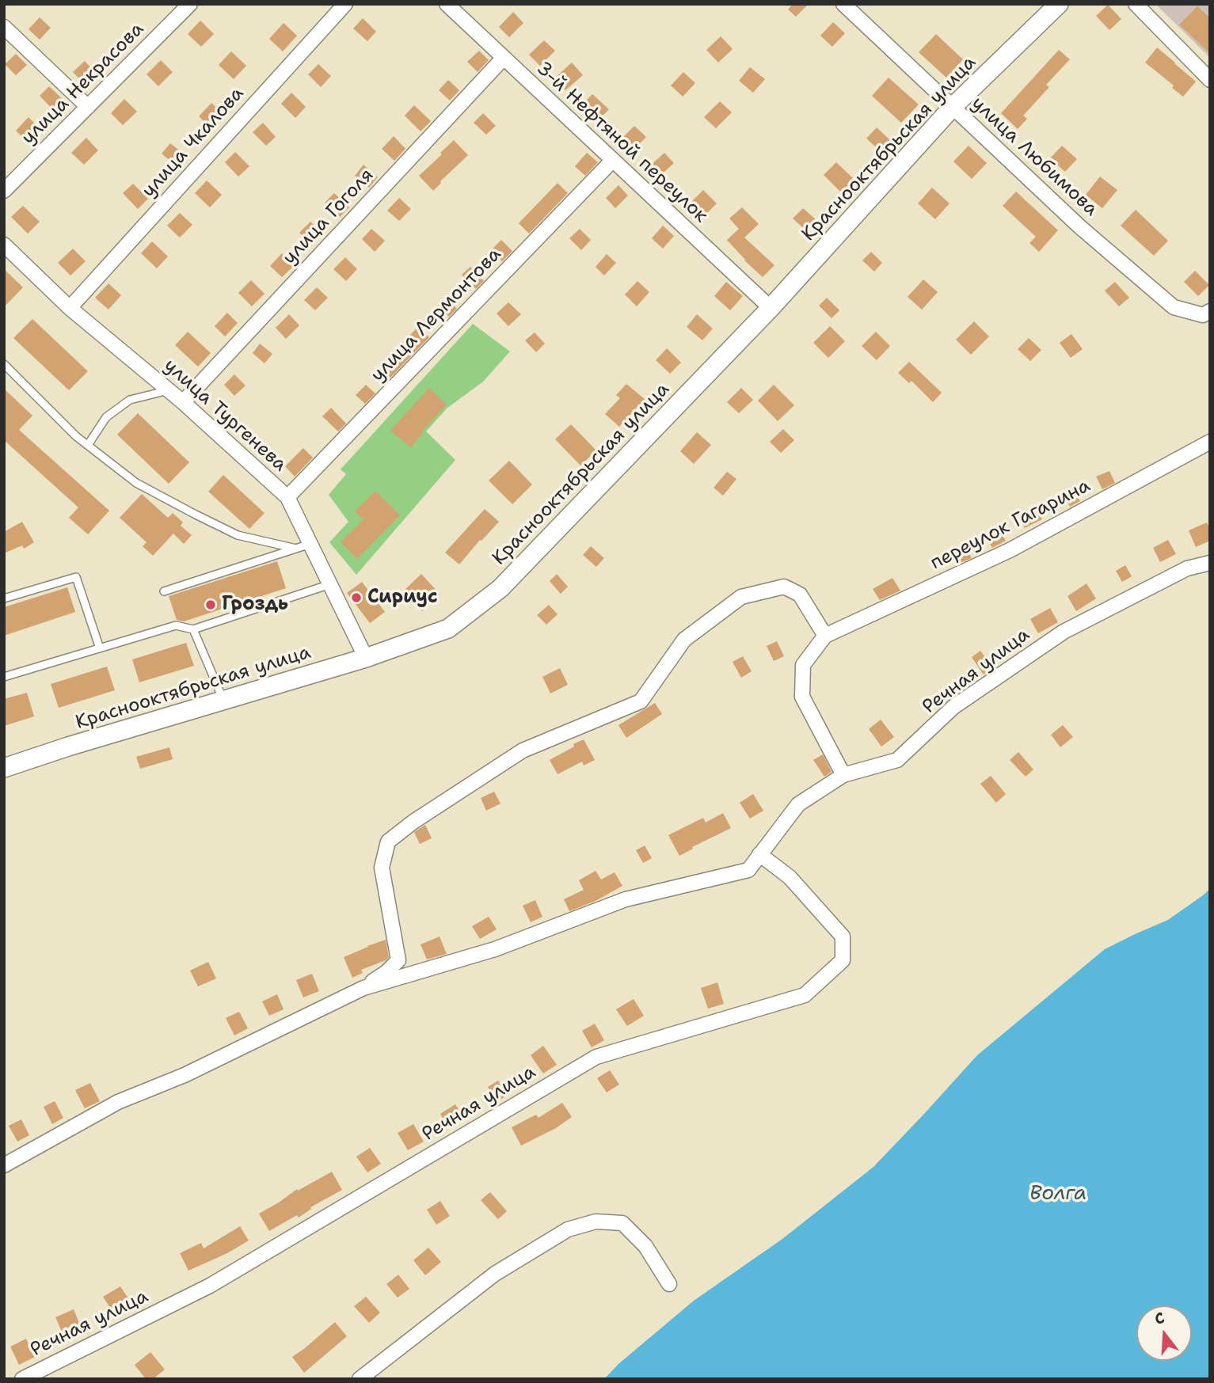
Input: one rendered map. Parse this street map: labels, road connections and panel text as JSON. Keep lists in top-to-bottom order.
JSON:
{
  "streets": {
    "street": [
      "улица Некрасова",
      "улица Чкалова",
      "3-й Нефтяной переулок",
      "Краснооктябрьская улица",
      "улица Любимова",
      "улица Гоголя",
      "улица Лермонтова",
      "улица Тургенева",
      "переулок Гагарина",
      "Речная улица"
    ]
  },
  "crossings": [
    ["улица Чкалова", "улица Тургенева"],
    ["3-й Нефтяной переулок", "Краснооктябрьская улица"],
    ["3-й Нефтяной переулок", "улица Гоголя"],
    ["3-й Нефтяной переулок", "улица Лермонтова"],
    ["Краснооктябрьская улица", "улица Любимова"],
    ["Краснооктябрьская улица", "улица Тургенева"],
    ["улица Гоголя", "улица Тургенева"],
    ["улица Лермонтова", "улица Тургенева"]
  ],
  "water": ["Волга"],
  "places": ["Сириус", "Гроздь"],
  "north": "top"
}
